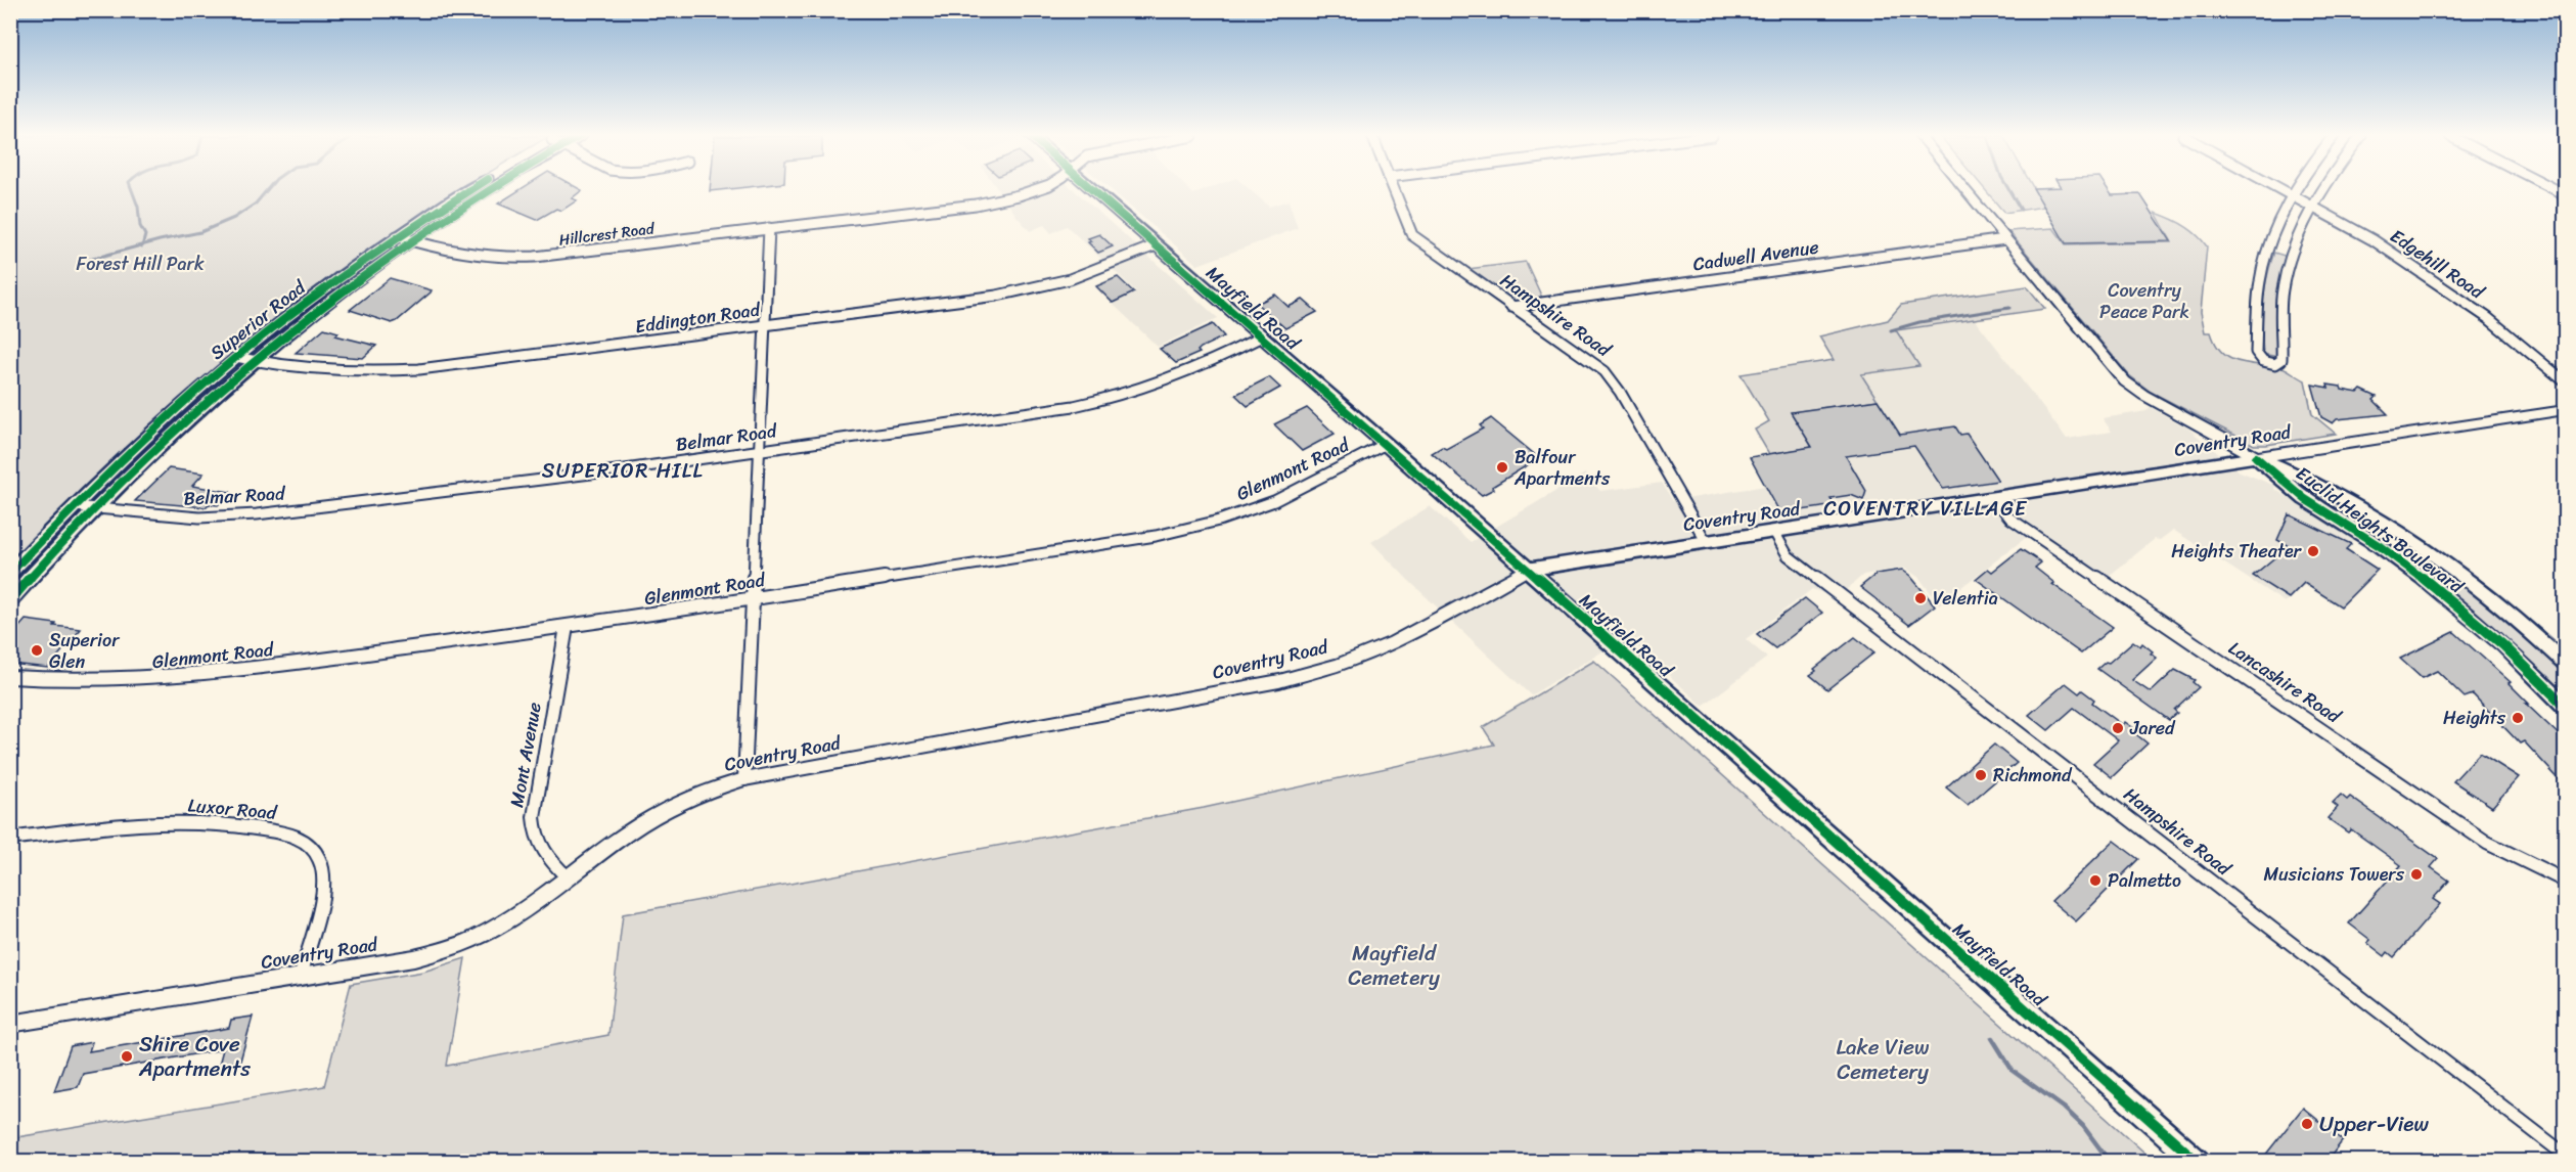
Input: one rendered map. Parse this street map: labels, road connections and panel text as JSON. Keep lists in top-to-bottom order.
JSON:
{
  "streets": {
    "main road": [
      "Mayfield Road",
      "Superior Road",
      "Coventry Road",
      "Euclid Heights Boulevard"
    ],
    "street": [
      "Hillcrest Road",
      "Cadwell Avenue",
      "Edgehill Road",
      "Hampshire Road",
      "Eddington Road",
      "Belmar Road",
      "Glenmont Road",
      "Lancashire Road",
      "Mont Avenue",
      "Luxor Road"
    ]
  },
  "crossings": [
    ["Hillcrest Road", "Superior Road"],
    ["Cadwell Avenue", "Hampshire Road"],
    ["Cadwell Avenue", "Euclid Heights Boulevard"],
    ["Mayfield Road", "Eddington Road"],
    ["Mayfield Road", "Belmar Road"],
    ["Mayfield Road", "Coventry Road"],
    ["Mayfield Road", "Glenmont Road"],
    ["Hampshire Road", "Coventry Road"],
    ["Eddington Road", "Superior Road"],
    ["Superior Road", "Belmar Road"],
    ["Coventry Road", "Euclid Heights Boulevard"],
    ["Coventry Road", "Lancashire Road"],
    ["Coventry Road", "Mont Avenue"],
    ["Coventry Road", "Luxor Road"],
    ["Glenmont Road", "Mont Avenue"]
  ],
  "districts": ["SUPERIOR HILL", "COVENTRY VILLAGE"],
  "parks": [
    "Forest Hill Park",
    "Coventry Peace Park",
    "Mayfield Cemetery",
    "Lake View Cemetery"
  ],
  "places": [
    "Balfour Apartments",
    "Heights Theater",
    "Velentia",
    "Superior Glen",
    "Heights",
    "Jared",
    "Richmond",
    "Musicians Towers",
    "Palmetto",
    "Shire Cove Apartments",
    "Upper-View"
  ]
}
